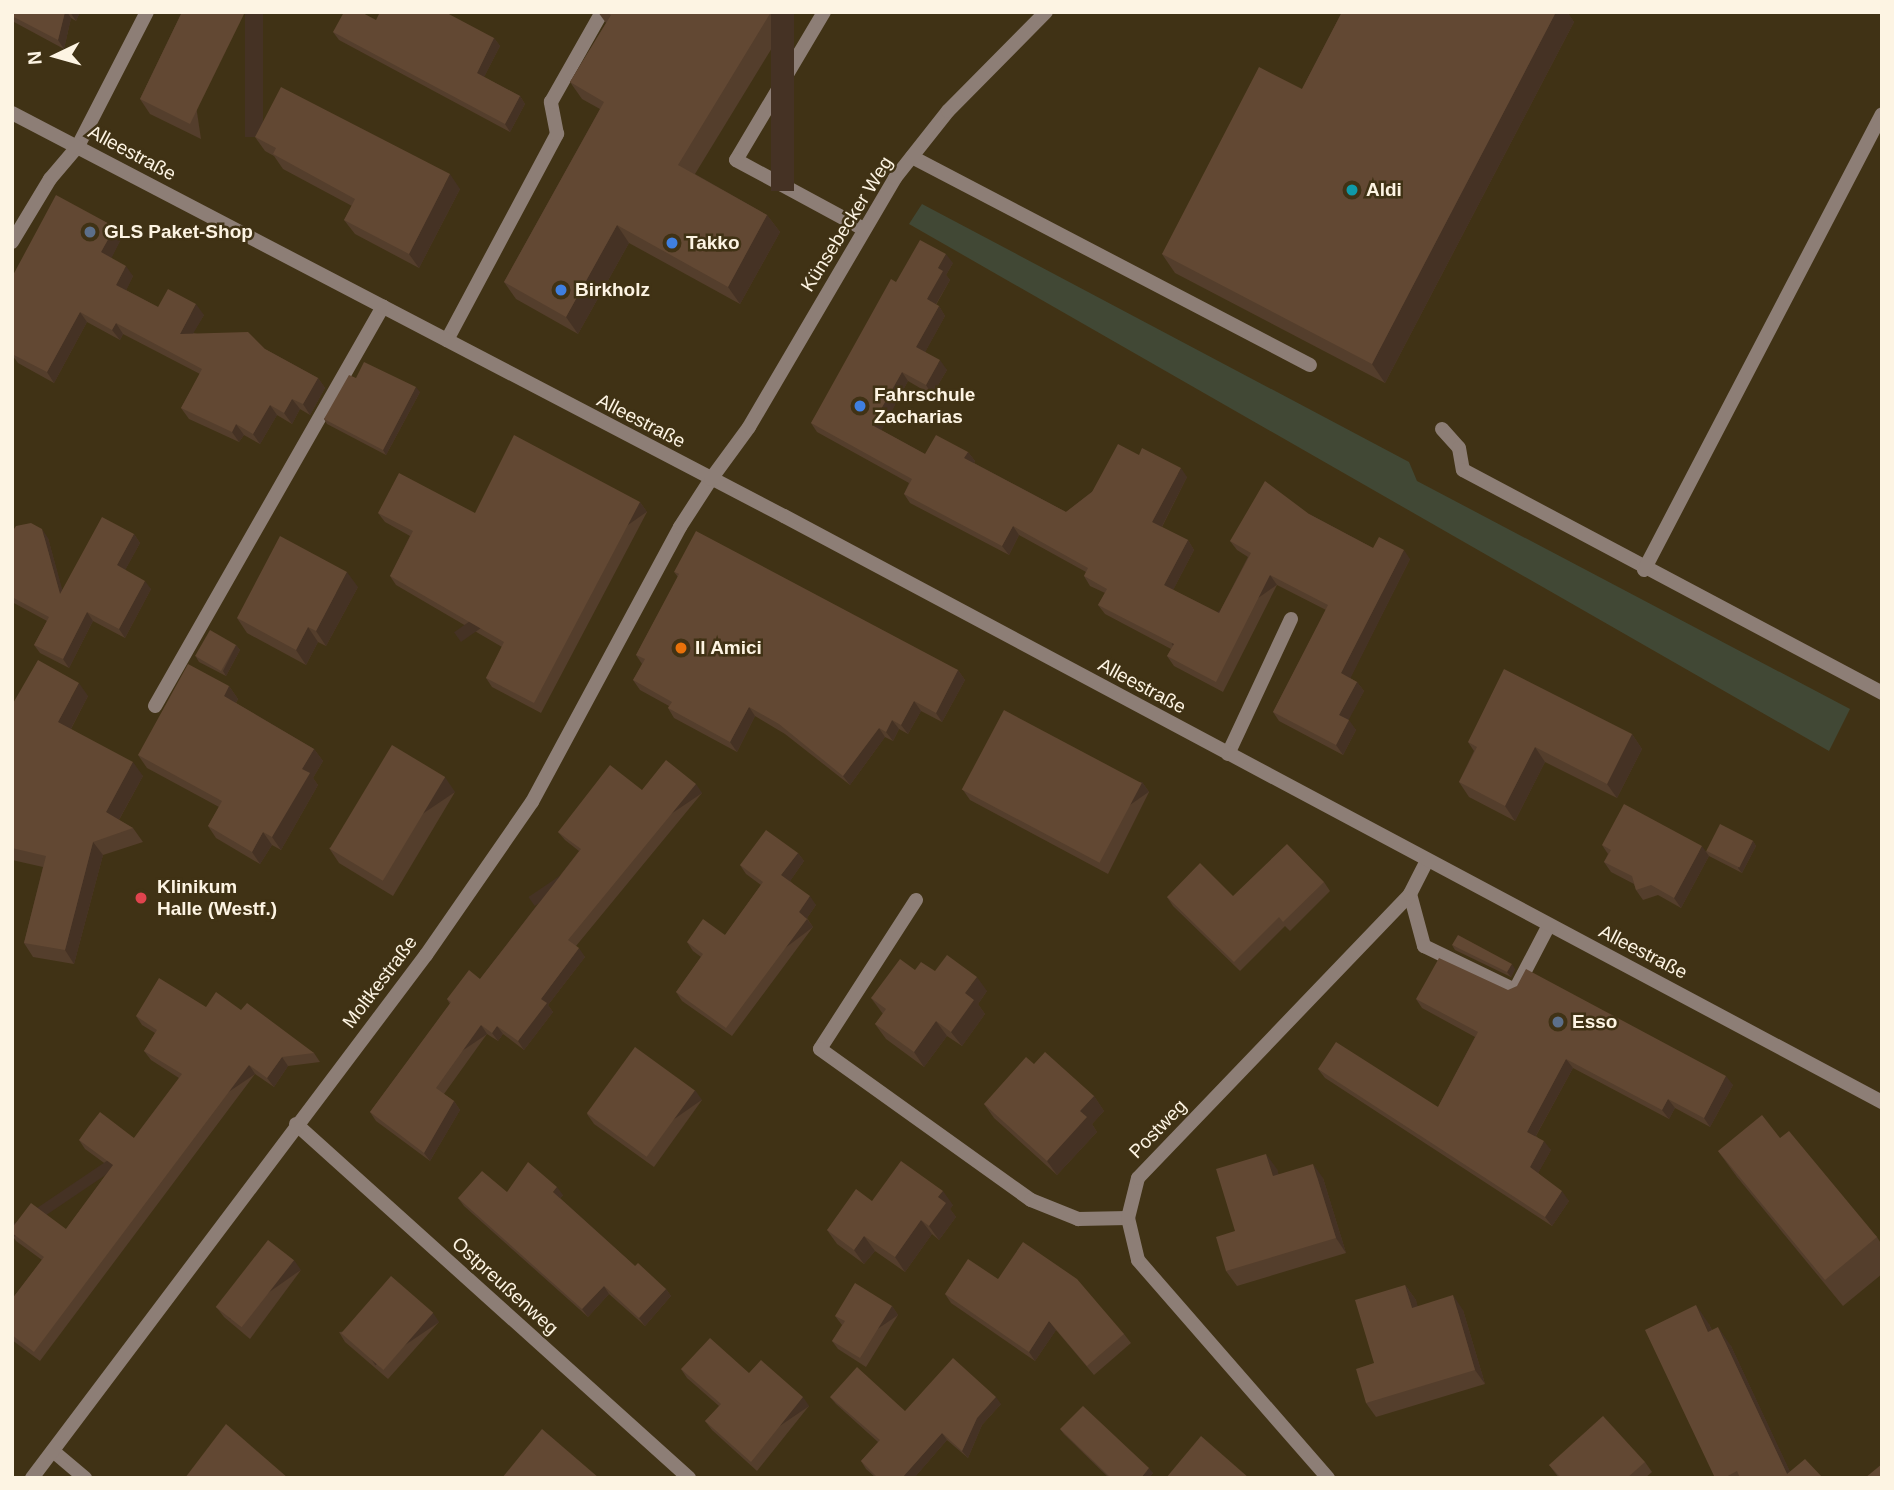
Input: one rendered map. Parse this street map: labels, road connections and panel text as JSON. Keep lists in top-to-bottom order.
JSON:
{
  "streets": {
    "street": [
      "Alleestraße",
      "Künsebecker Weg",
      "Moltkestraße",
      "Postweg",
      "Ostpreußenweg"
    ]
  },
  "crossings": [
    ["Alleestraße", "Künsebecker Weg"],
    ["Alleestraße", "Moltkestraße"],
    ["Alleestraße", "Postweg"],
    ["Künsebecker Weg", "Moltkestraße"],
    ["Moltkestraße", "Ostpreußenweg"]
  ],
  "places": [
    "Aldi",
    "GLS Paket-Shop",
    "Takko",
    "Birkholz",
    "Fahrschule Zacharias",
    "Il Amici",
    "Klinikum Halle (Westf.)",
    "Esso"
  ],
  "north": "left"
}
